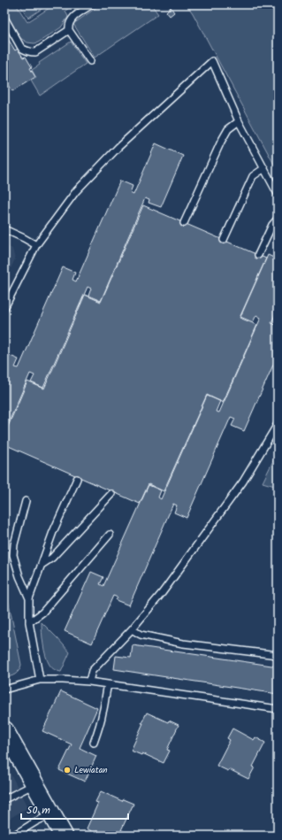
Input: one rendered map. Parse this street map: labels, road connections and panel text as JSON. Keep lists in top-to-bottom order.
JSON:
{
  "places": ["Lewiatan"],
  "scale_bar": "50 m"
}
